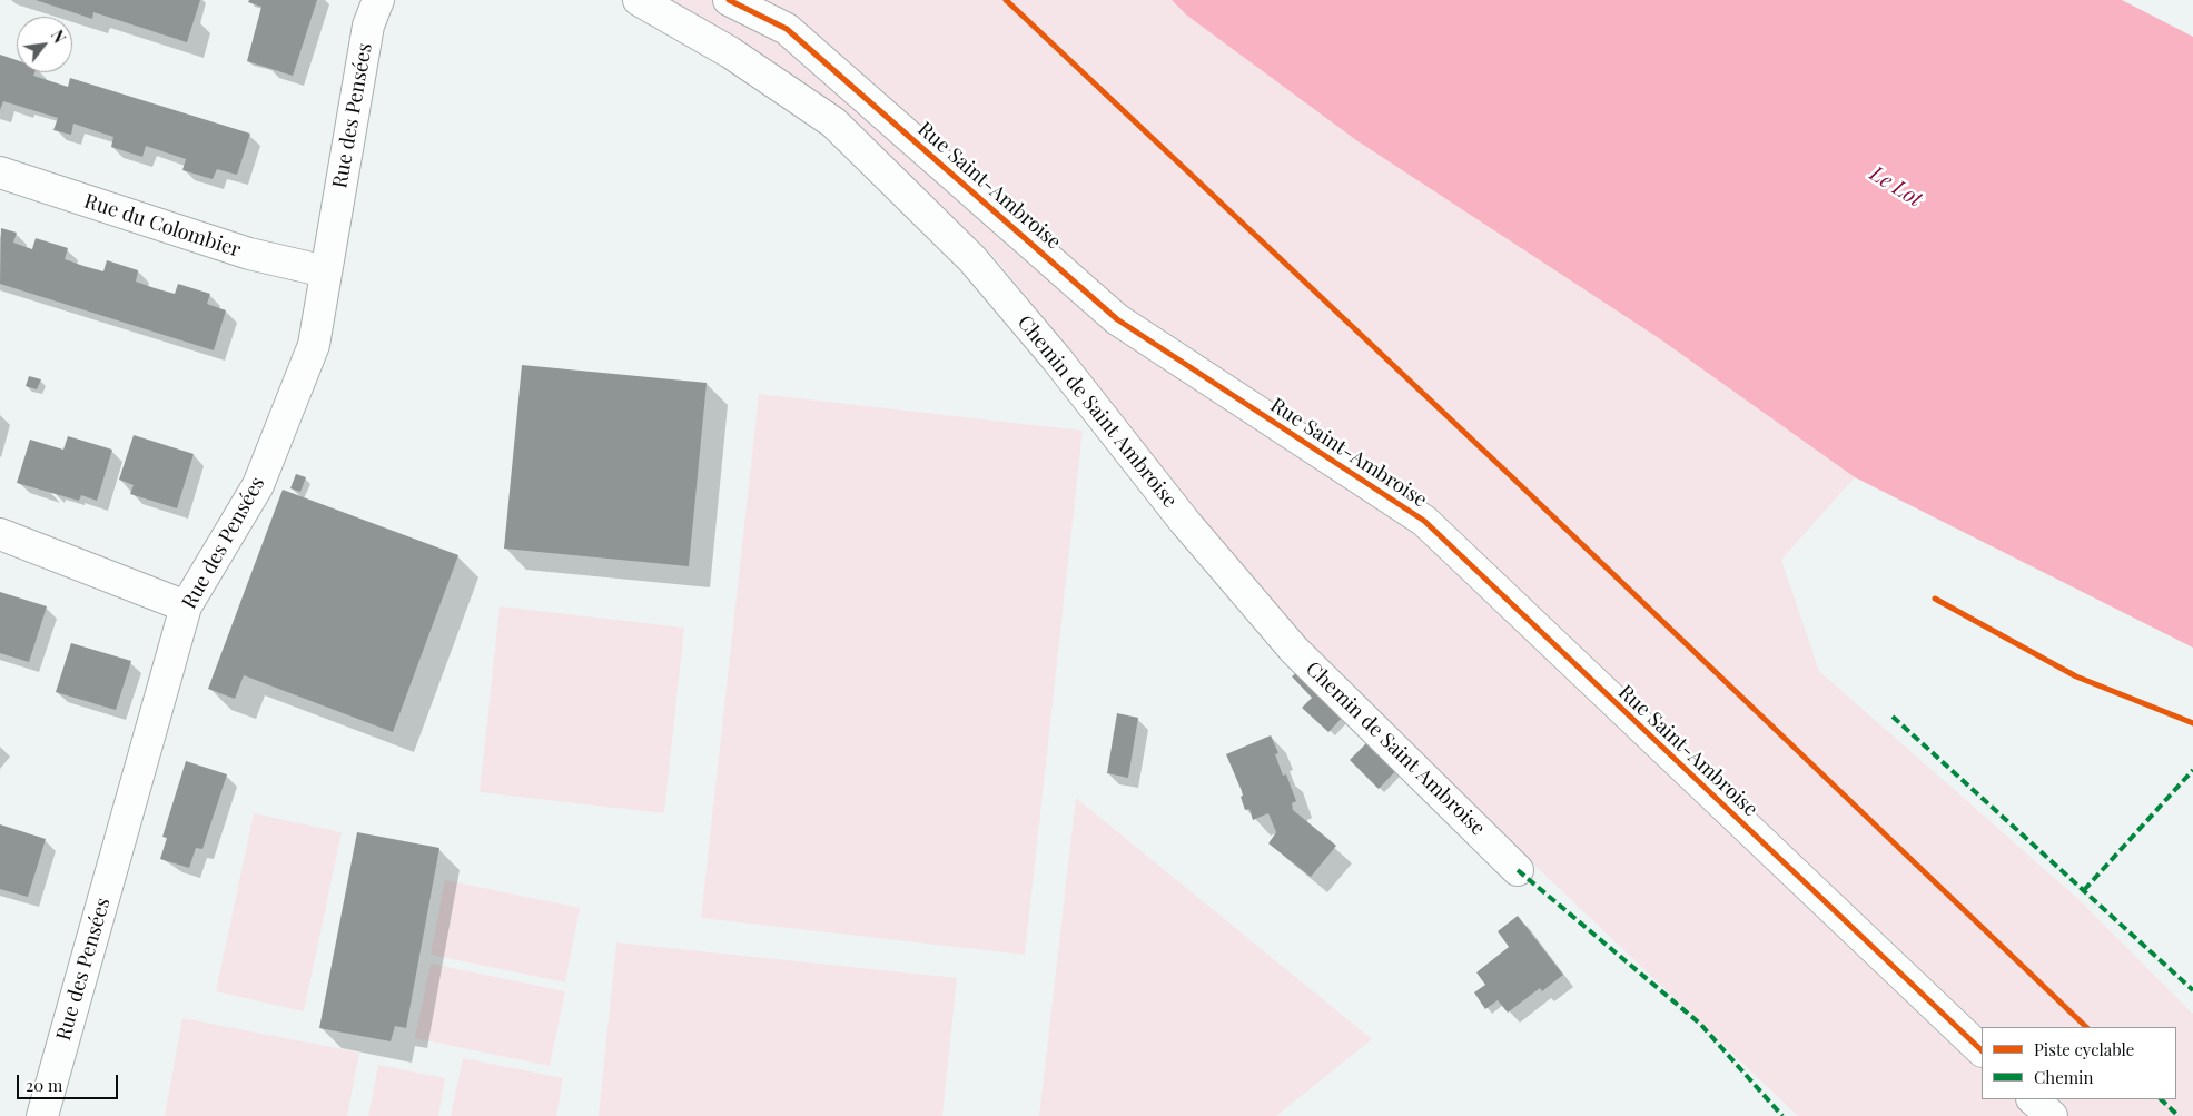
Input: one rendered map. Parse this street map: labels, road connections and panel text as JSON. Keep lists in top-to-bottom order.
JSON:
{
  "streets": {
    "street": [
      "Rue des Pensées",
      "Rue Saint-Ambroise",
      "Rue du Colombier",
      "Chemin de Saint Ambroise"
    ]
  },
  "crossings": [
    ["Rue des Pensées", "Rue du Colombier"]
  ],
  "water": ["Le Lot"],
  "legend": ["Piste cyclable", "Chemin"],
  "scale_bar": "20 m",
  "north": "top right"
}
